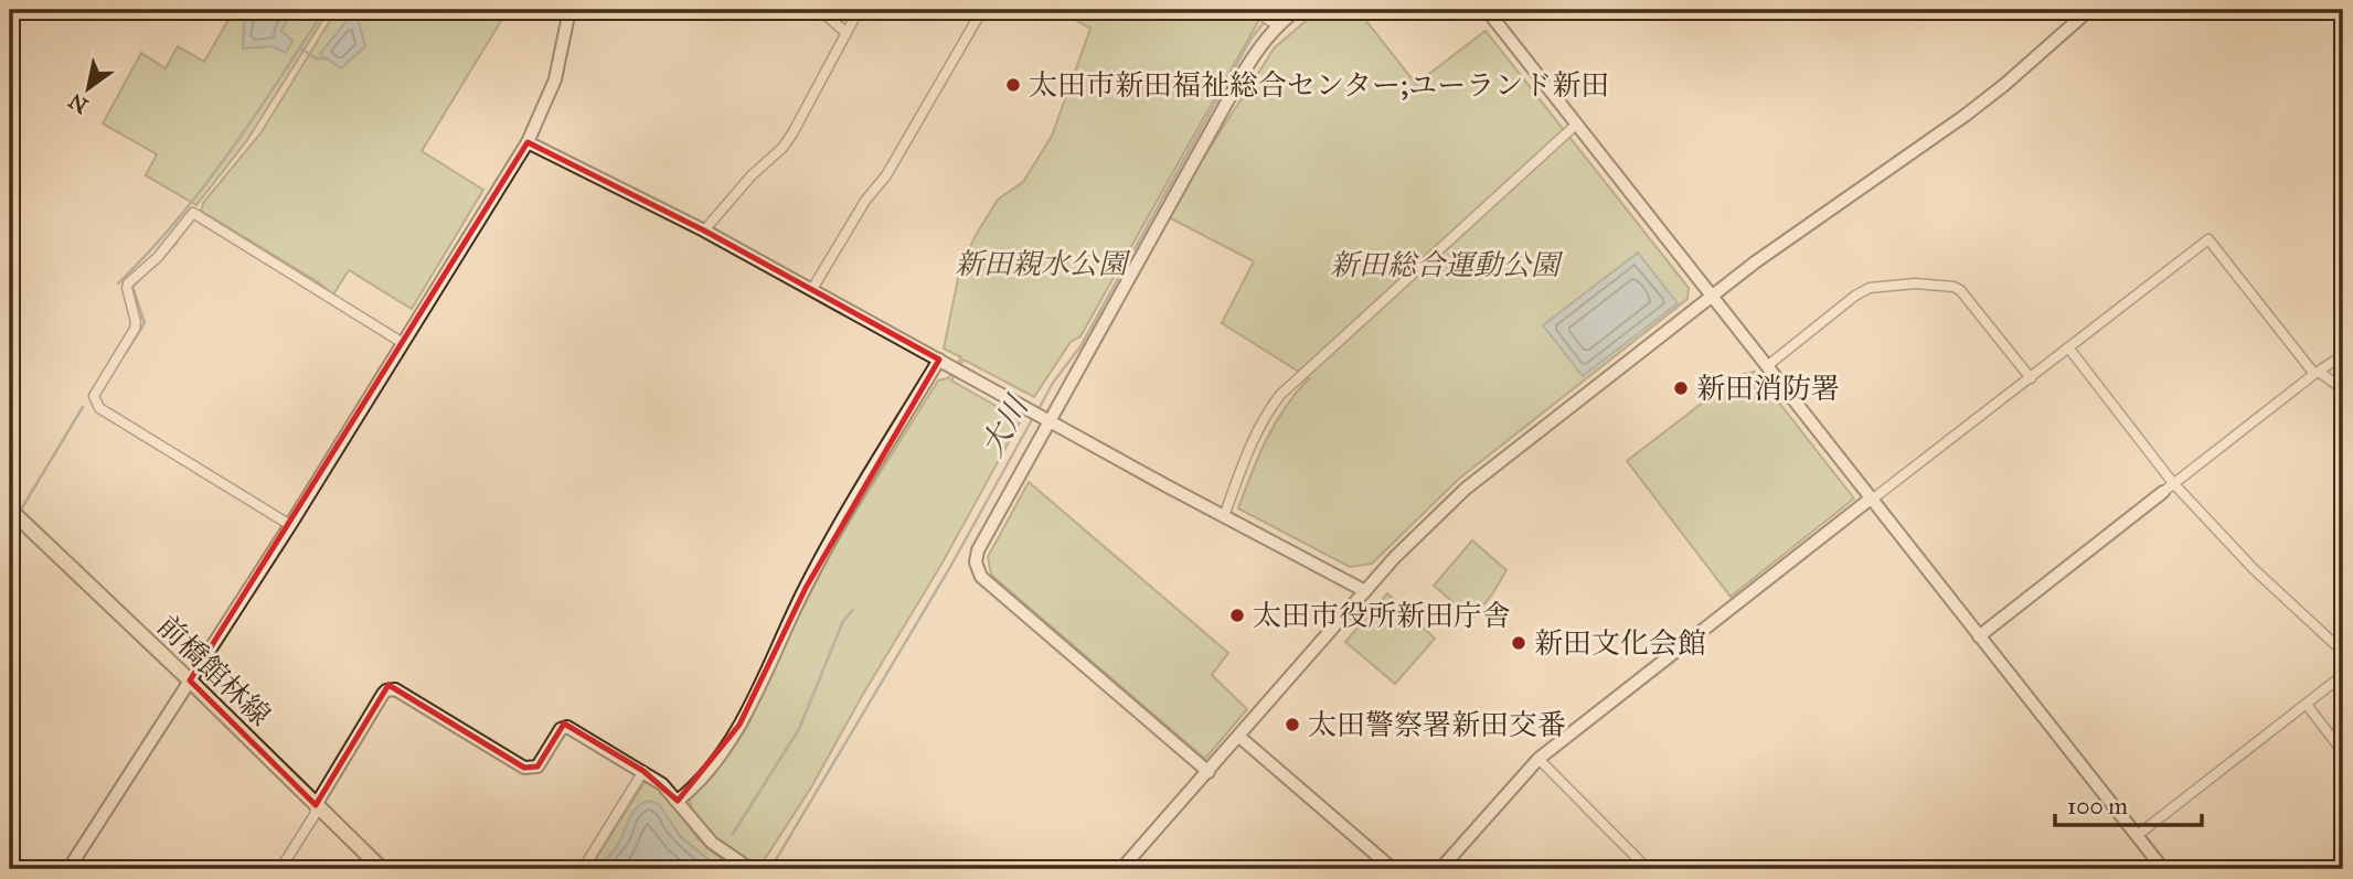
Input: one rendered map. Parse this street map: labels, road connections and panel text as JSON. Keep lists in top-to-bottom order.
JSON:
{
  "streets": {
    "main road": ["前橋館林線"]
  },
  "water": ["大川"],
  "parks": ["新田親水公園", "新田総合運動公園"],
  "places": [
    "太田市新田福祉総合センター;ユーランド新田",
    "新田消防署",
    "太田市役所新田庁舎",
    "新田文化会館",
    "太田警察署新田交番"
  ],
  "scale_bar": "100 m",
  "north": "bottom left"
}
